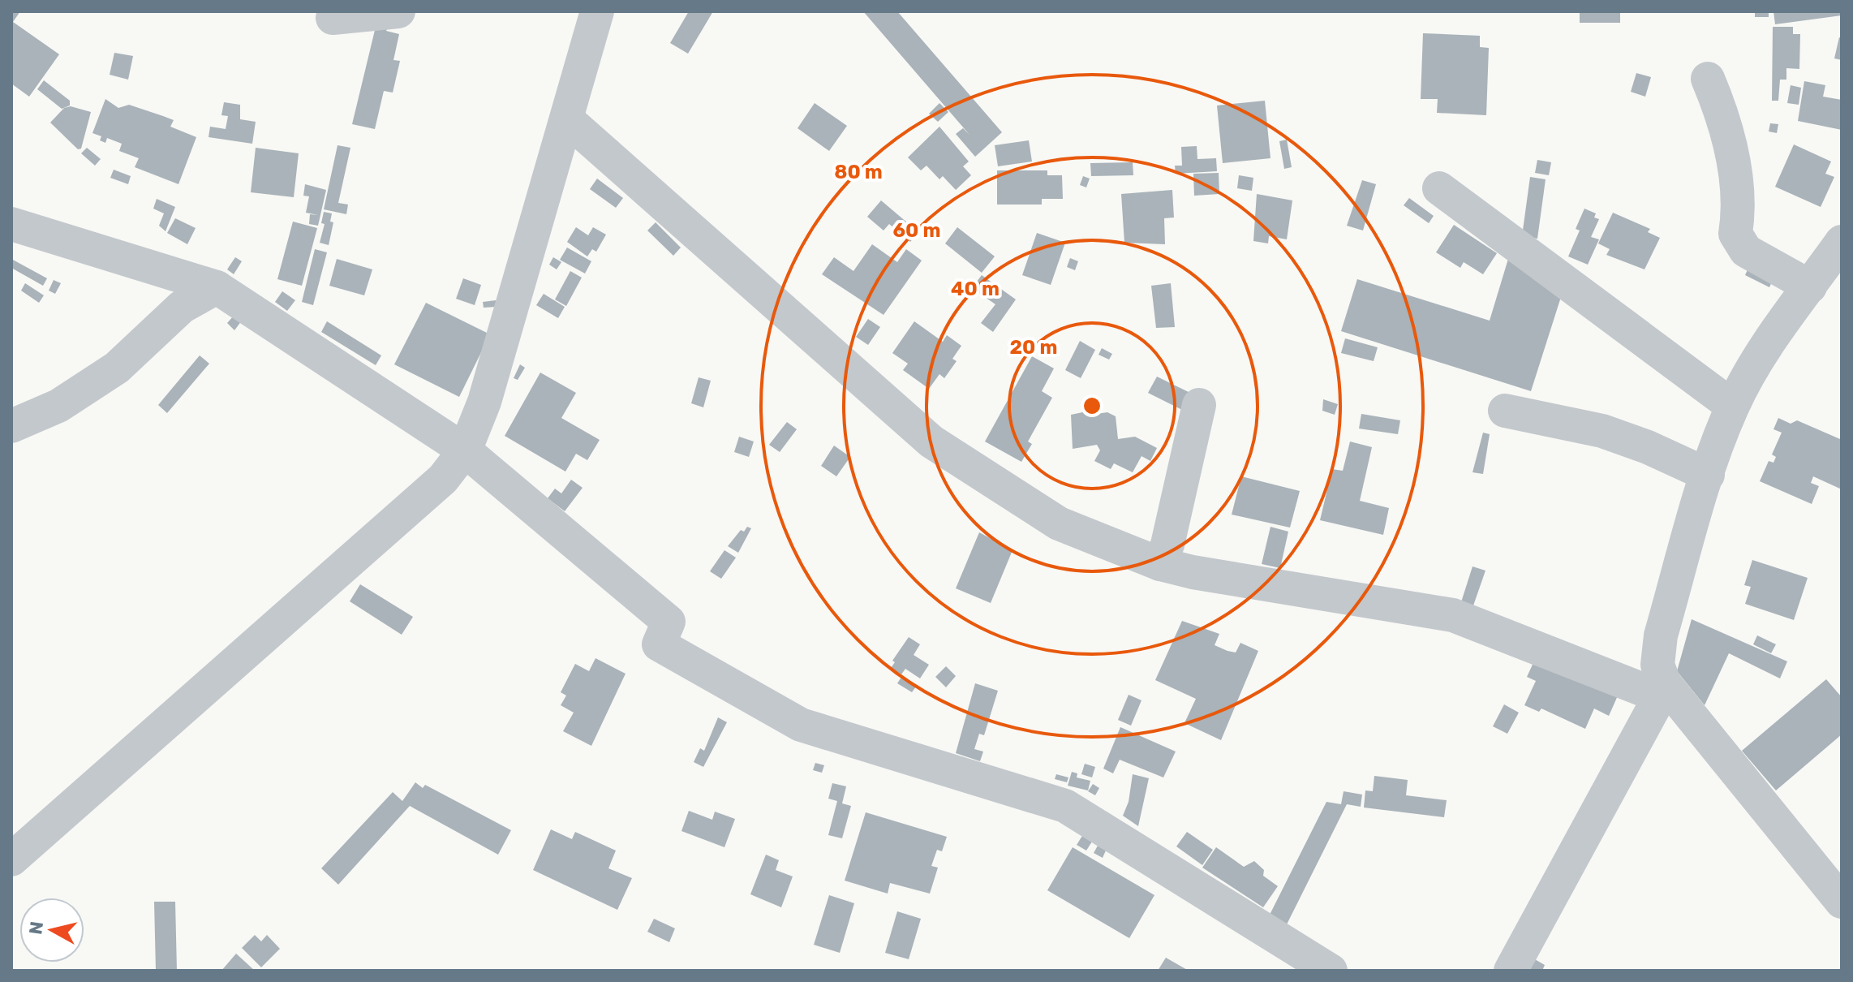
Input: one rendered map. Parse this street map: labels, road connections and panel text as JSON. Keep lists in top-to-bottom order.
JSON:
{
  "north": "left",
  "rings": [
    "80 m",
    "60 m",
    "40 m",
    "20 m"
  ]
}
